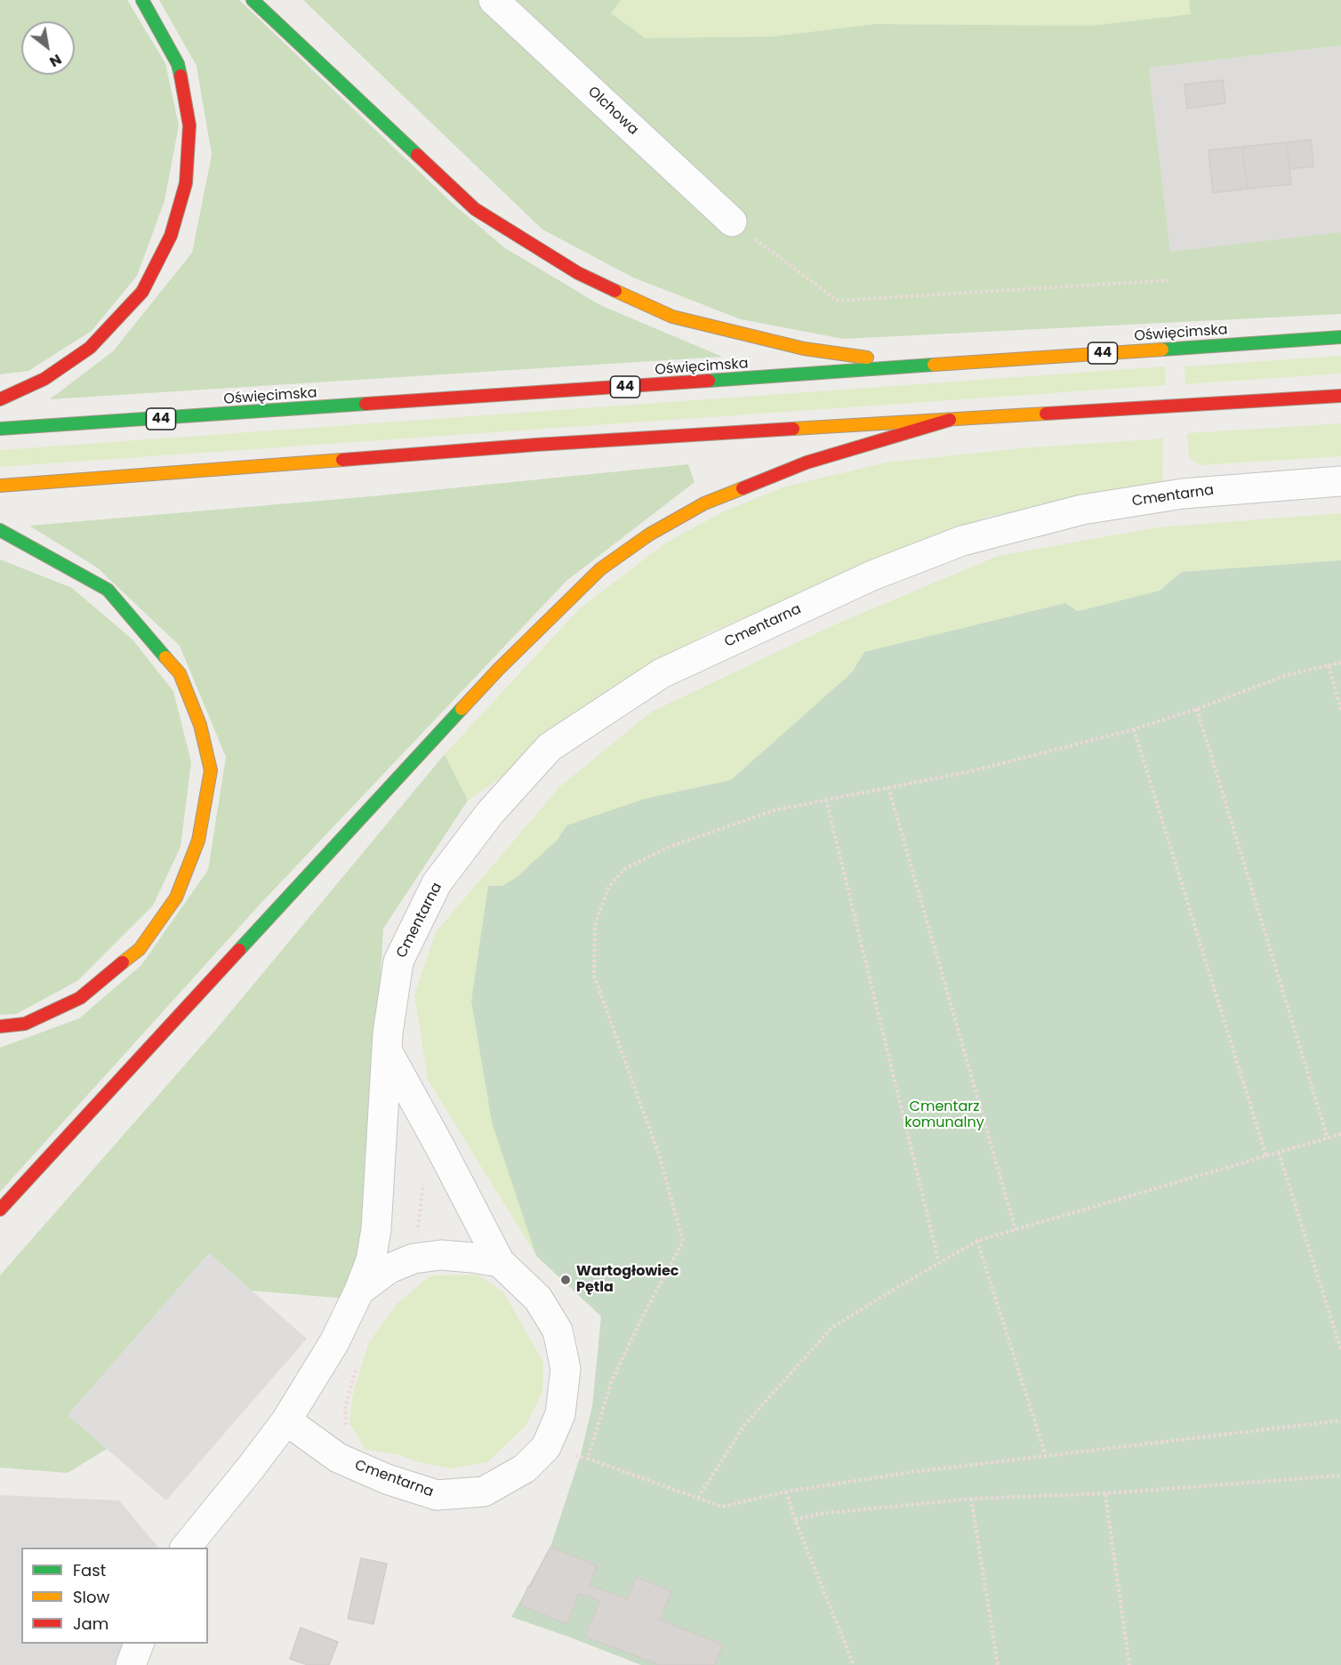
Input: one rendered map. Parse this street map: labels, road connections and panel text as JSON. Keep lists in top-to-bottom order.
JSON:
{
  "streets": {
    "main road": ["Oświęcimska", "44"],
    "street": ["Olchowa", "Cmentarna"]
  },
  "parks": ["Cmentarz komunalny"],
  "places": ["Wartogłowiec Pętla"],
  "legend": ["Fast", "Slow", "Jam"],
  "north": "bottom right"
}
